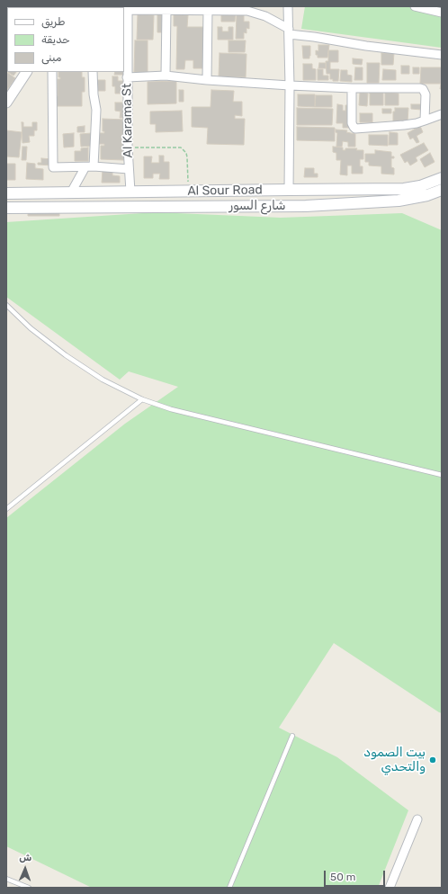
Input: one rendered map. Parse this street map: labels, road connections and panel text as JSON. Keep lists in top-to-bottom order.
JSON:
{
  "streets": {
    "main road": ["Al Sour Road", "شارع السور"],
    "street": ["Al Karama St"]
  },
  "crossings": [
    ["Al Karama St", "Al Sour Road"]
  ],
  "places": ["بيت الصمود والتحدي"],
  "legend": ["طريق", "حديقة", "مبنى"],
  "scale_bar": "50 m",
  "north": "top"
}
